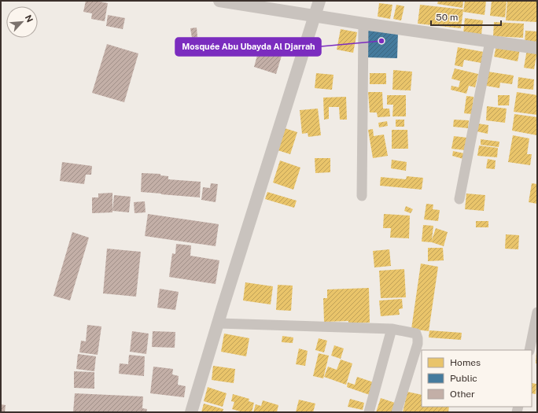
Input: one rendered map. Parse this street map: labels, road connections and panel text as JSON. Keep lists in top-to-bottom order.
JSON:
{
  "places": ["Mosquée Abu Ubayda Al Djarrah"],
  "legend": ["Homes", "Public", "Other"],
  "scale_bar": "50 m",
  "north": "top right"
}
